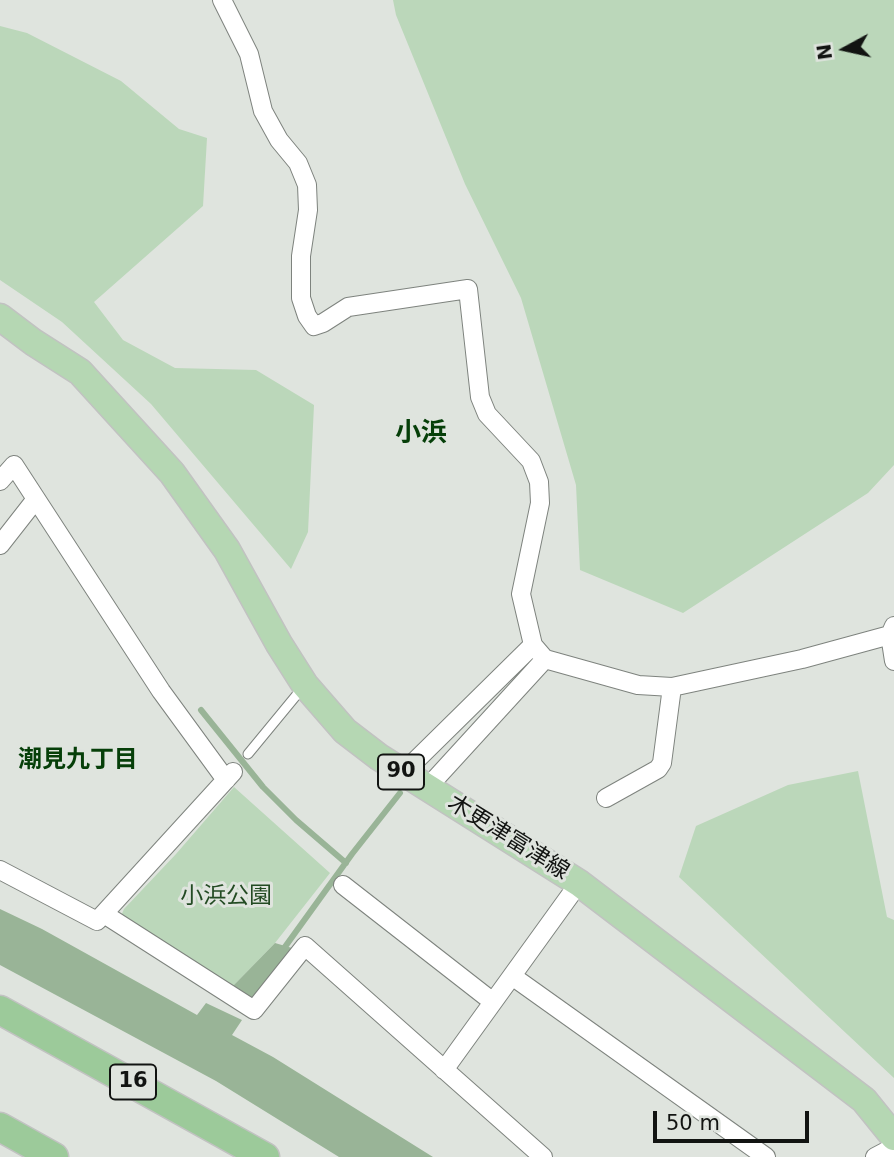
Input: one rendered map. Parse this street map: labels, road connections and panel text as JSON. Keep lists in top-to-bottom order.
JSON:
{
  "streets": {
    "highway": ["16"],
    "main road": ["90", "木更津富津線"]
  },
  "districts": ["小浜", "潮見九丁目"],
  "parks": ["小浜公園"],
  "scale_bar": "50 m",
  "north": "left"
}
